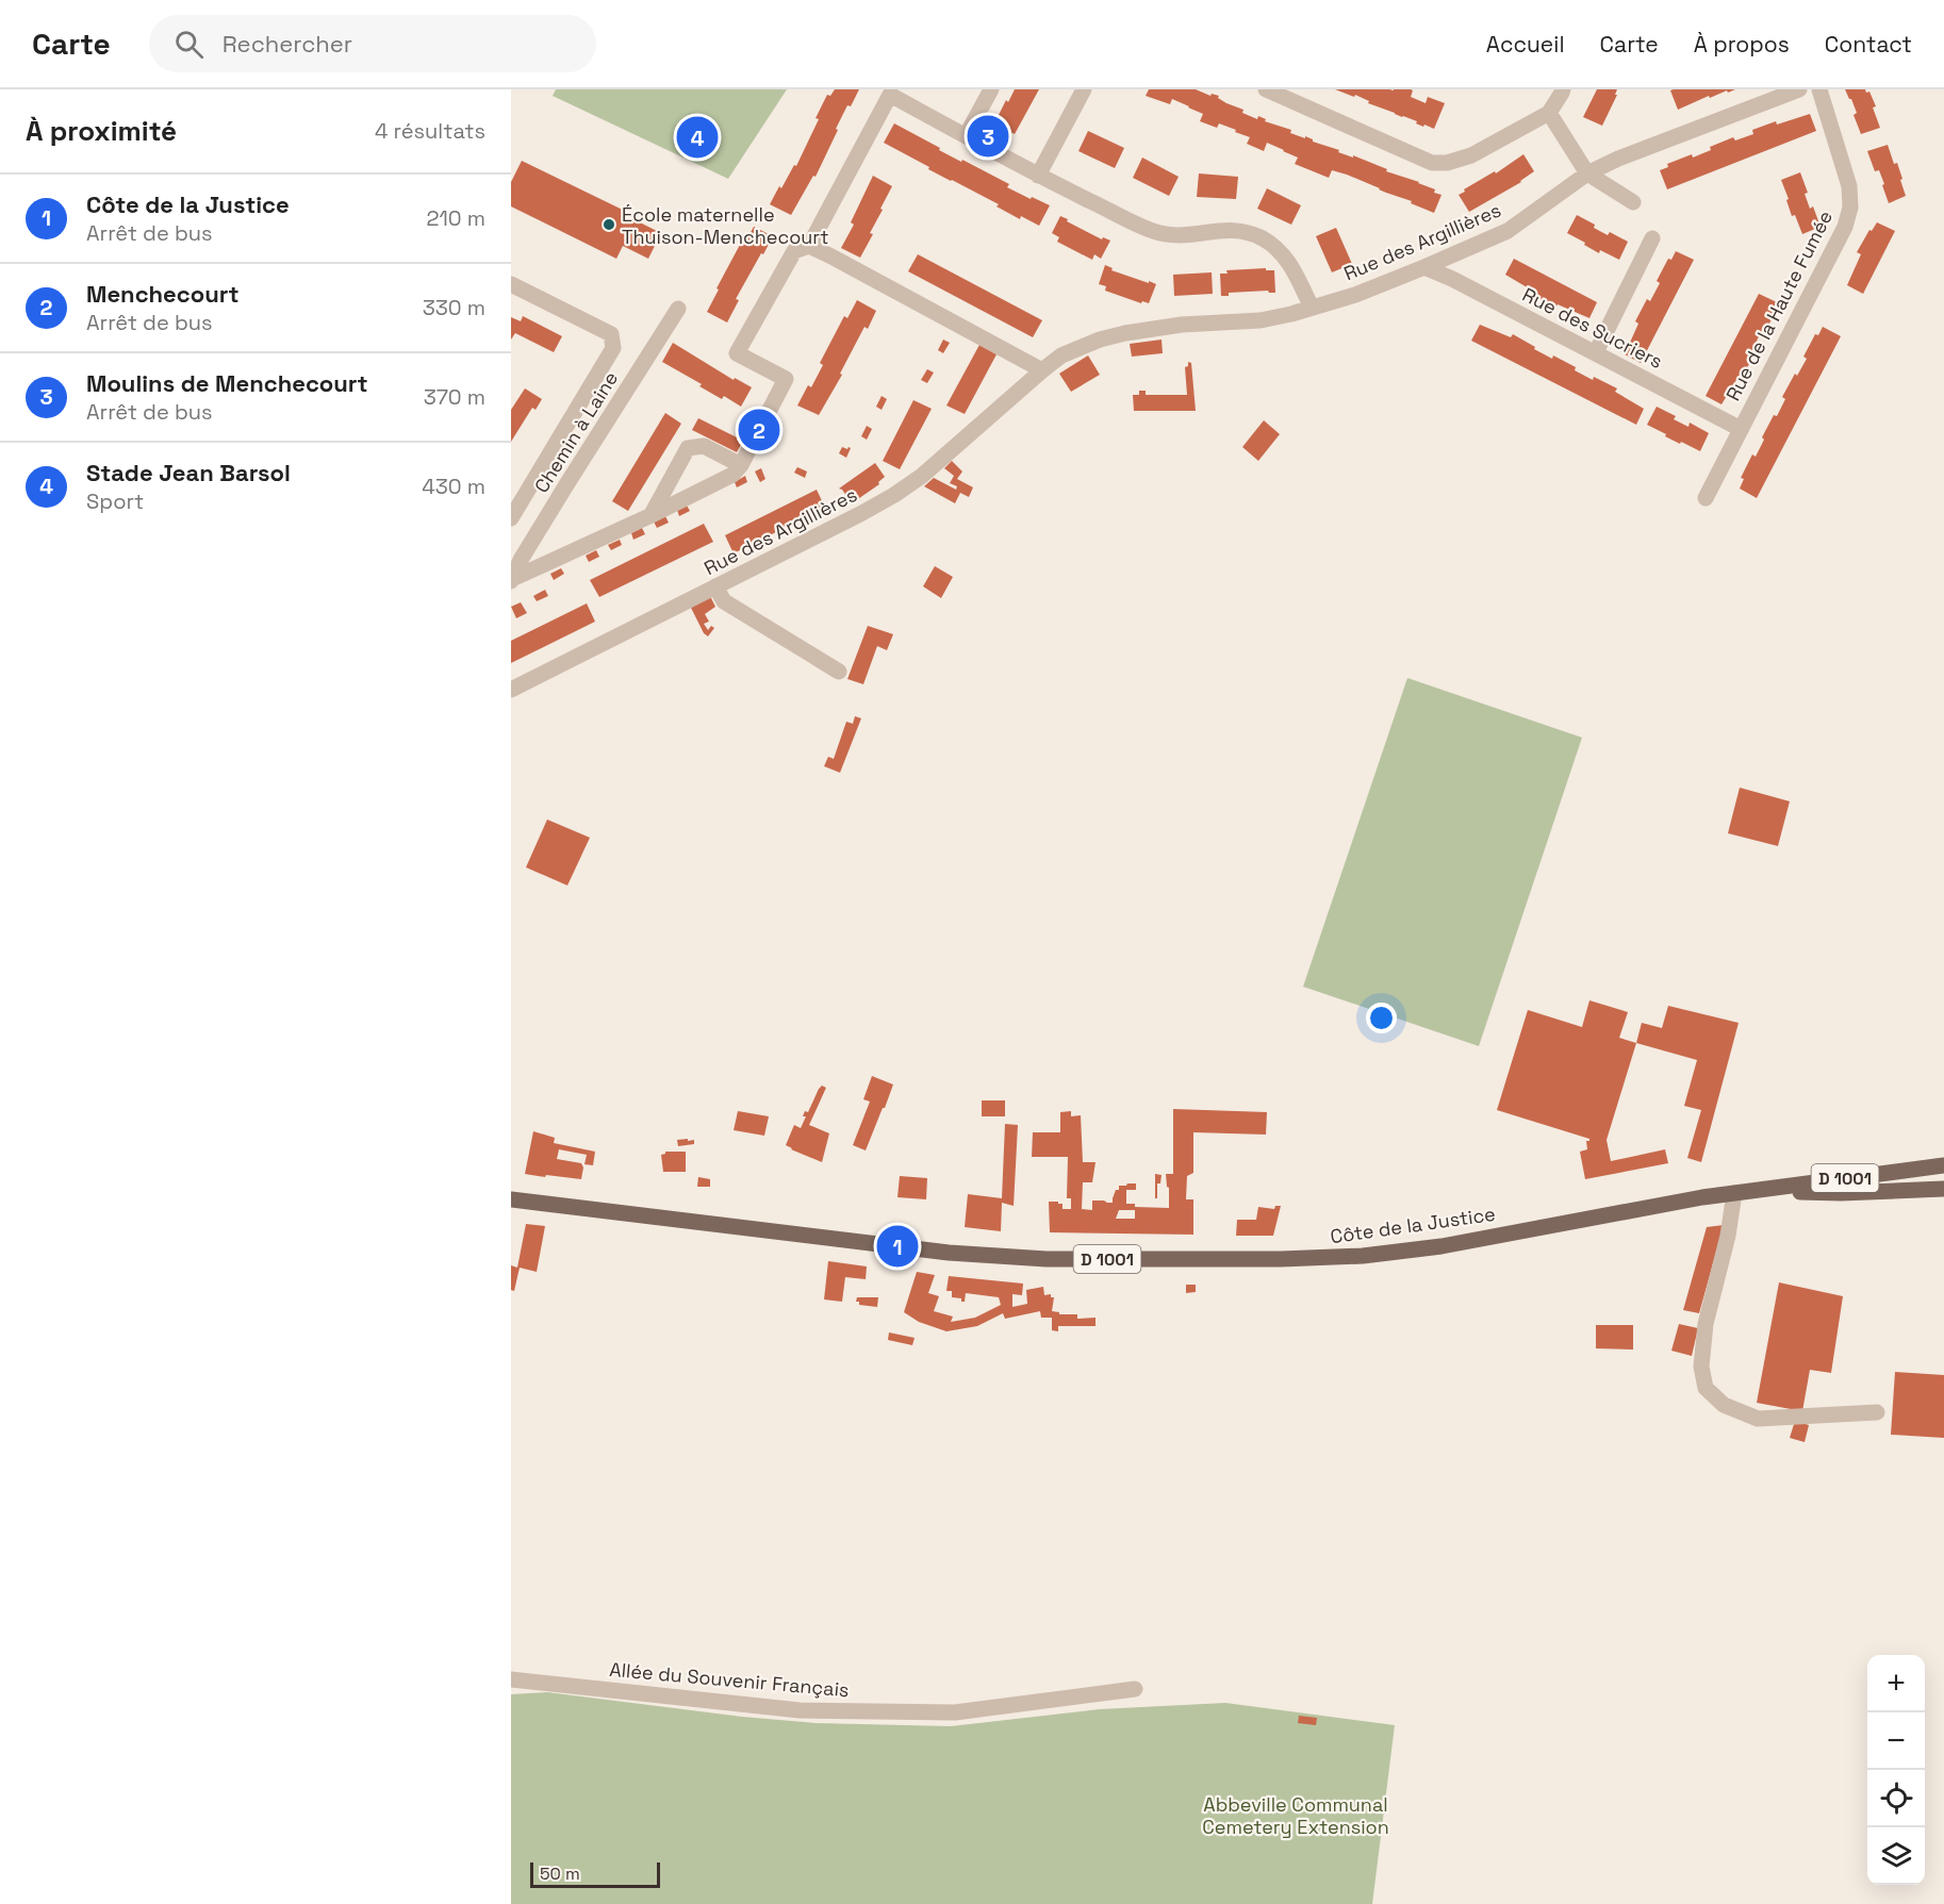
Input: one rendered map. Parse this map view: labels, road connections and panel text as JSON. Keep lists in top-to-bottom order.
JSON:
{
  "streets": {
    "main road": ["D 1001", "Côte de la Justice"],
    "street": [
      "Rue des Argillières",
      "Rue de la Haute Fumée",
      "Rue des Sucriers",
      "Chemin à Laine",
      "Allée du Souvenir Français"
    ]
  },
  "crossings": [
    ["Rue des Argillières", "Rue des Sucriers"],
    ["Rue de la Haute Fumée", "Rue des Sucriers"]
  ],
  "parks": ["Abbeville Communal Cemetery Extension"],
  "places": ["École maternelle Thuison-Menchecourt"],
  "scale_bar": "50 m",
  "page": {
    "header": "Carte",
    "search": "Rechercher",
    "nav": [
      "Accueil",
      "Carte",
      "À propos",
      "Contact"
    ],
    "heading": ["À proximité", "4 résultats"],
    "pins": [
      "3",
      "4",
      "2",
      "1"
    ],
    "list": [
      {
        "mark": "1",
        "name": "Côte de la Justice",
        "note": "Arrêt de bus",
        "value": "210 m"
      },
      {
        "mark": "2",
        "name": "Menchecourt",
        "note": "Arrêt de bus",
        "value": "330 m"
      },
      {
        "mark": "3",
        "name": "Moulins de Menchecourt",
        "note": "Arrêt de bus",
        "value": "370 m"
      },
      {
        "mark": "4",
        "name": "Stade Jean Barsol",
        "note": "Sport",
        "value": "430 m"
      }
    ],
    "map_buttons": ["+", "−"],
    "scale": "50 m"
  }
}
